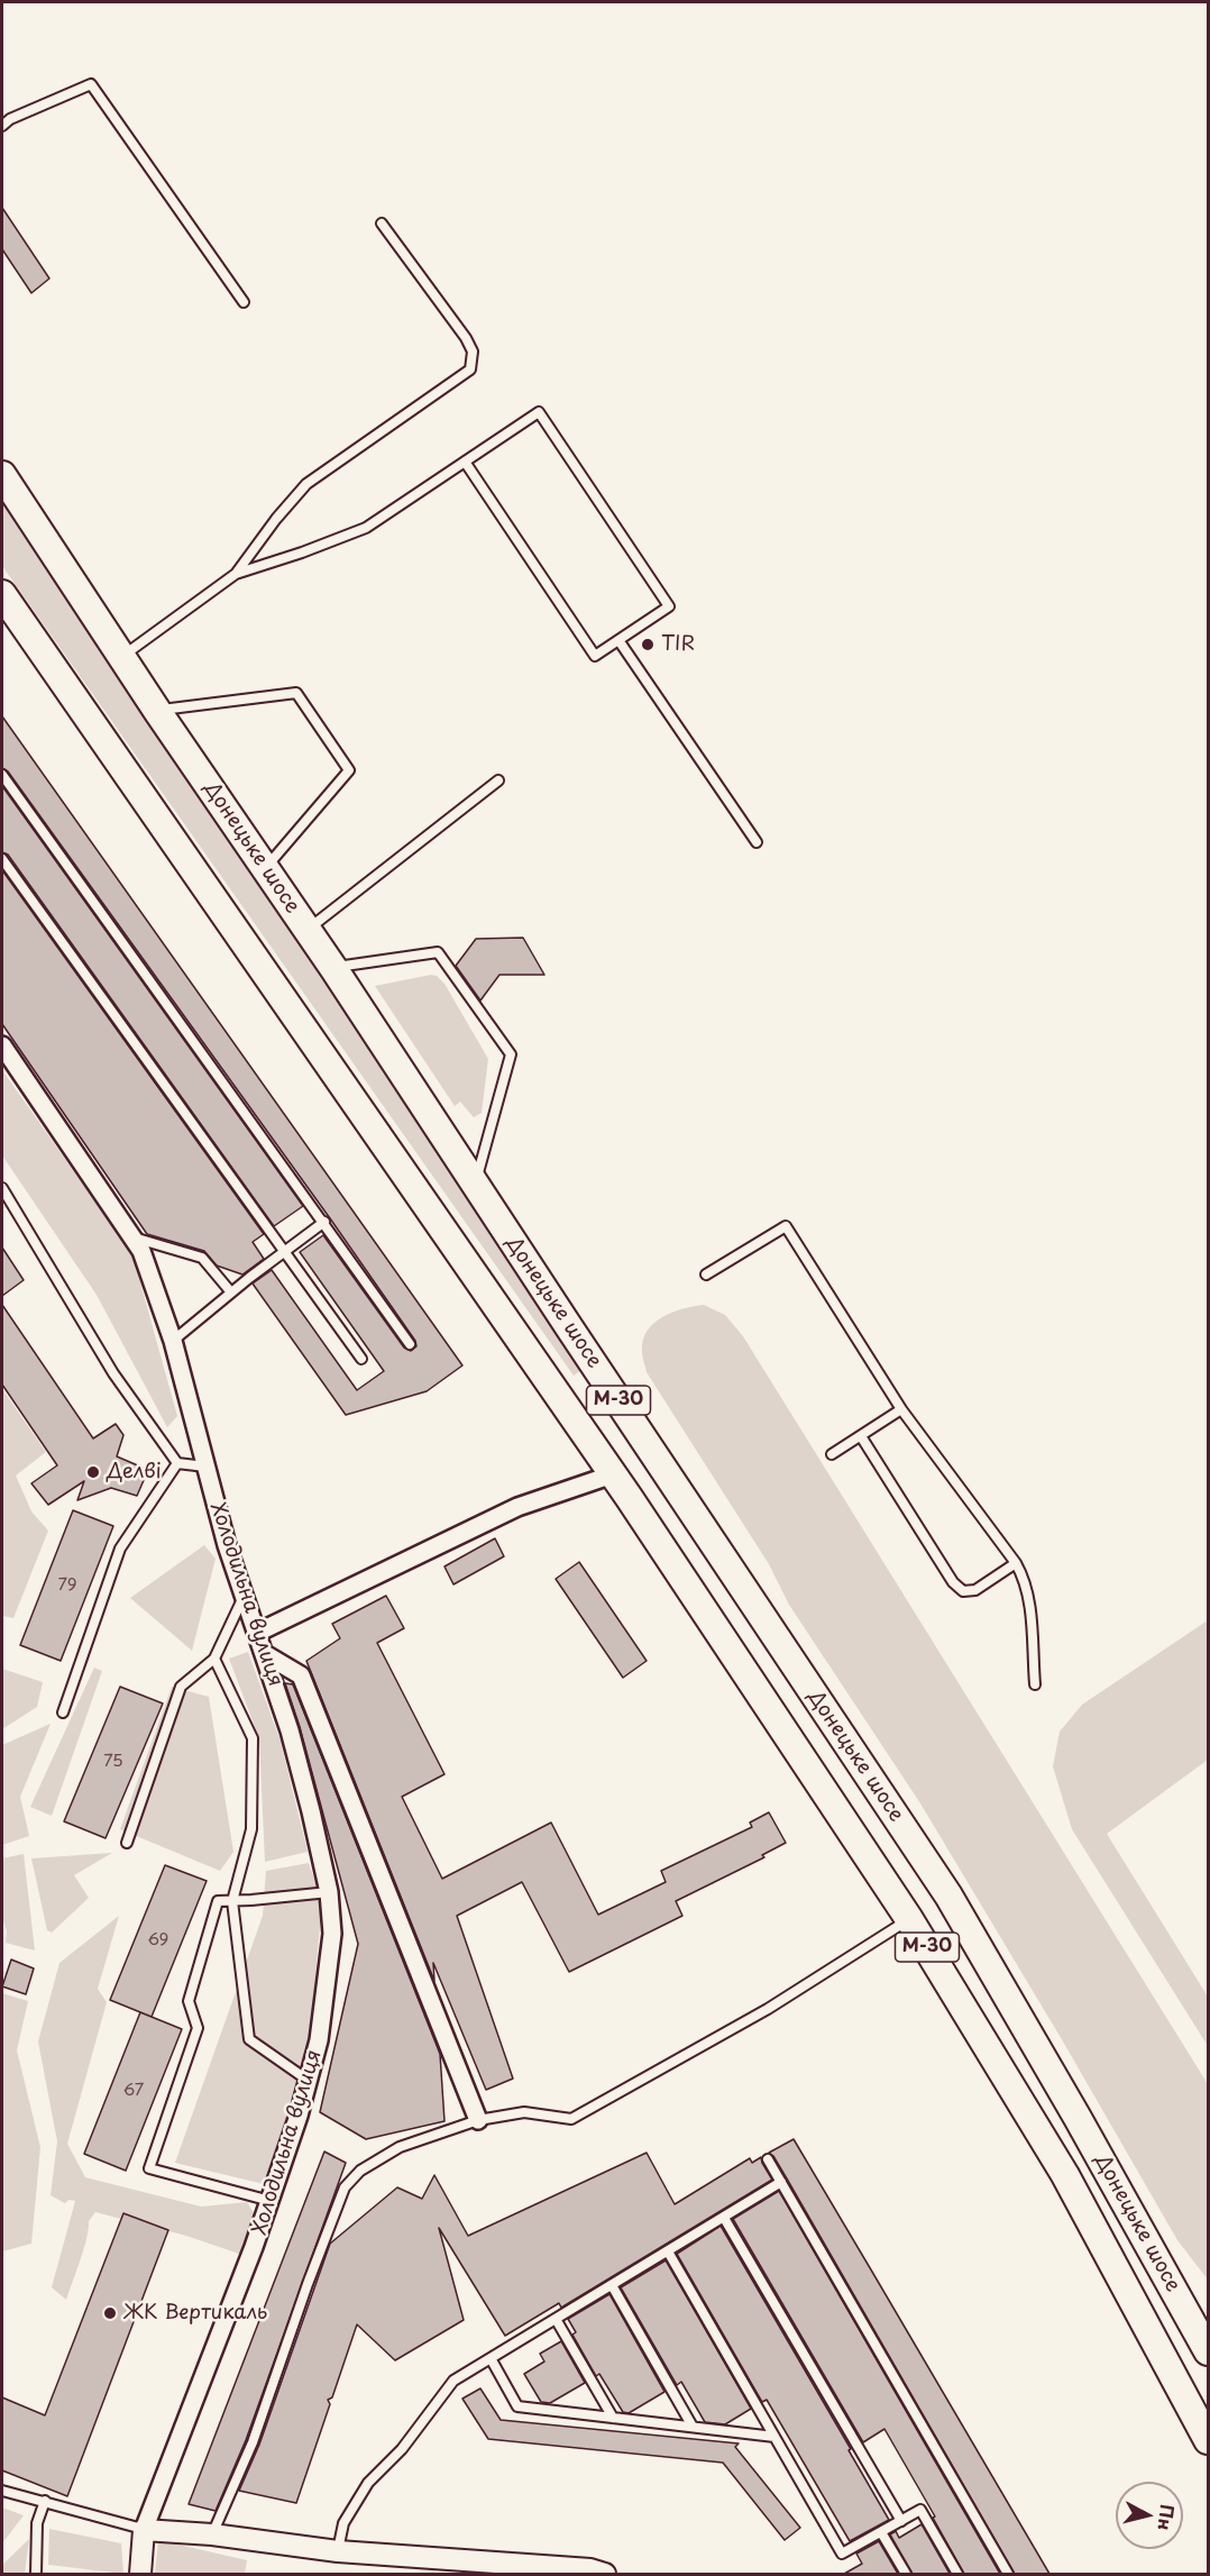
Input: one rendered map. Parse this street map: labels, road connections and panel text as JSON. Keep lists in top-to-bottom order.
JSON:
{
  "streets": {
    "highway": ["Донецьке шосе", "М-30"],
    "street": ["Холодильна вулиця"]
  },
  "places": ["TIR", "Делві", "ЖК Вертикаль"],
  "house_numbers": [
    "79",
    "75",
    "69",
    "67"
  ],
  "north": "right"
}
